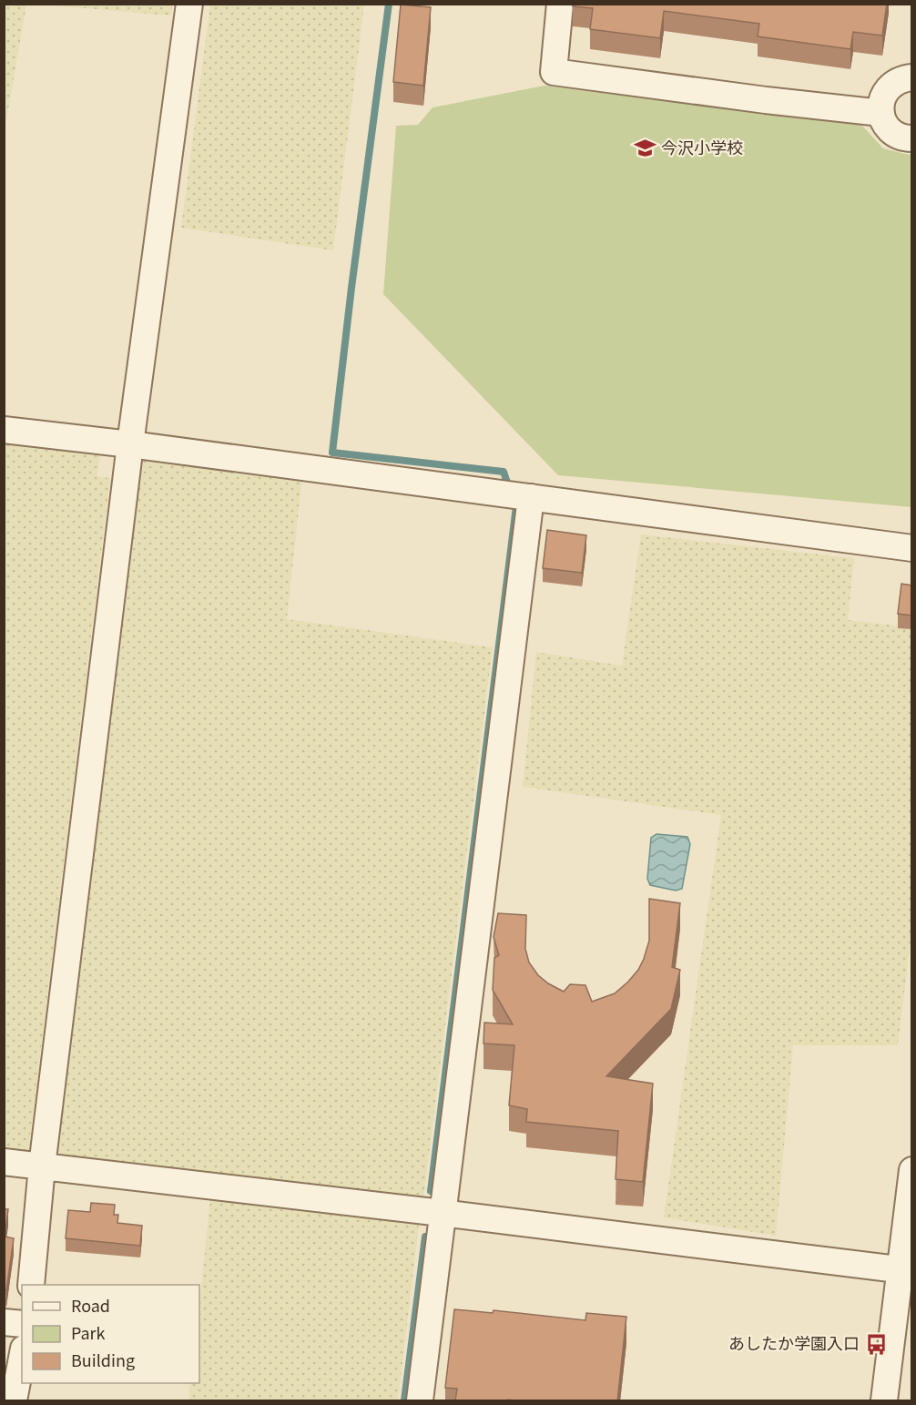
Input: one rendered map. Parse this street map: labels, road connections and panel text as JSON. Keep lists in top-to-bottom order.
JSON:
{
  "places": {
    "school or university": ["今沢小学校"],
    "bus stop": ["あしたか学園入口"]
  },
  "legend": ["Road", "Park", "Building"]
}
